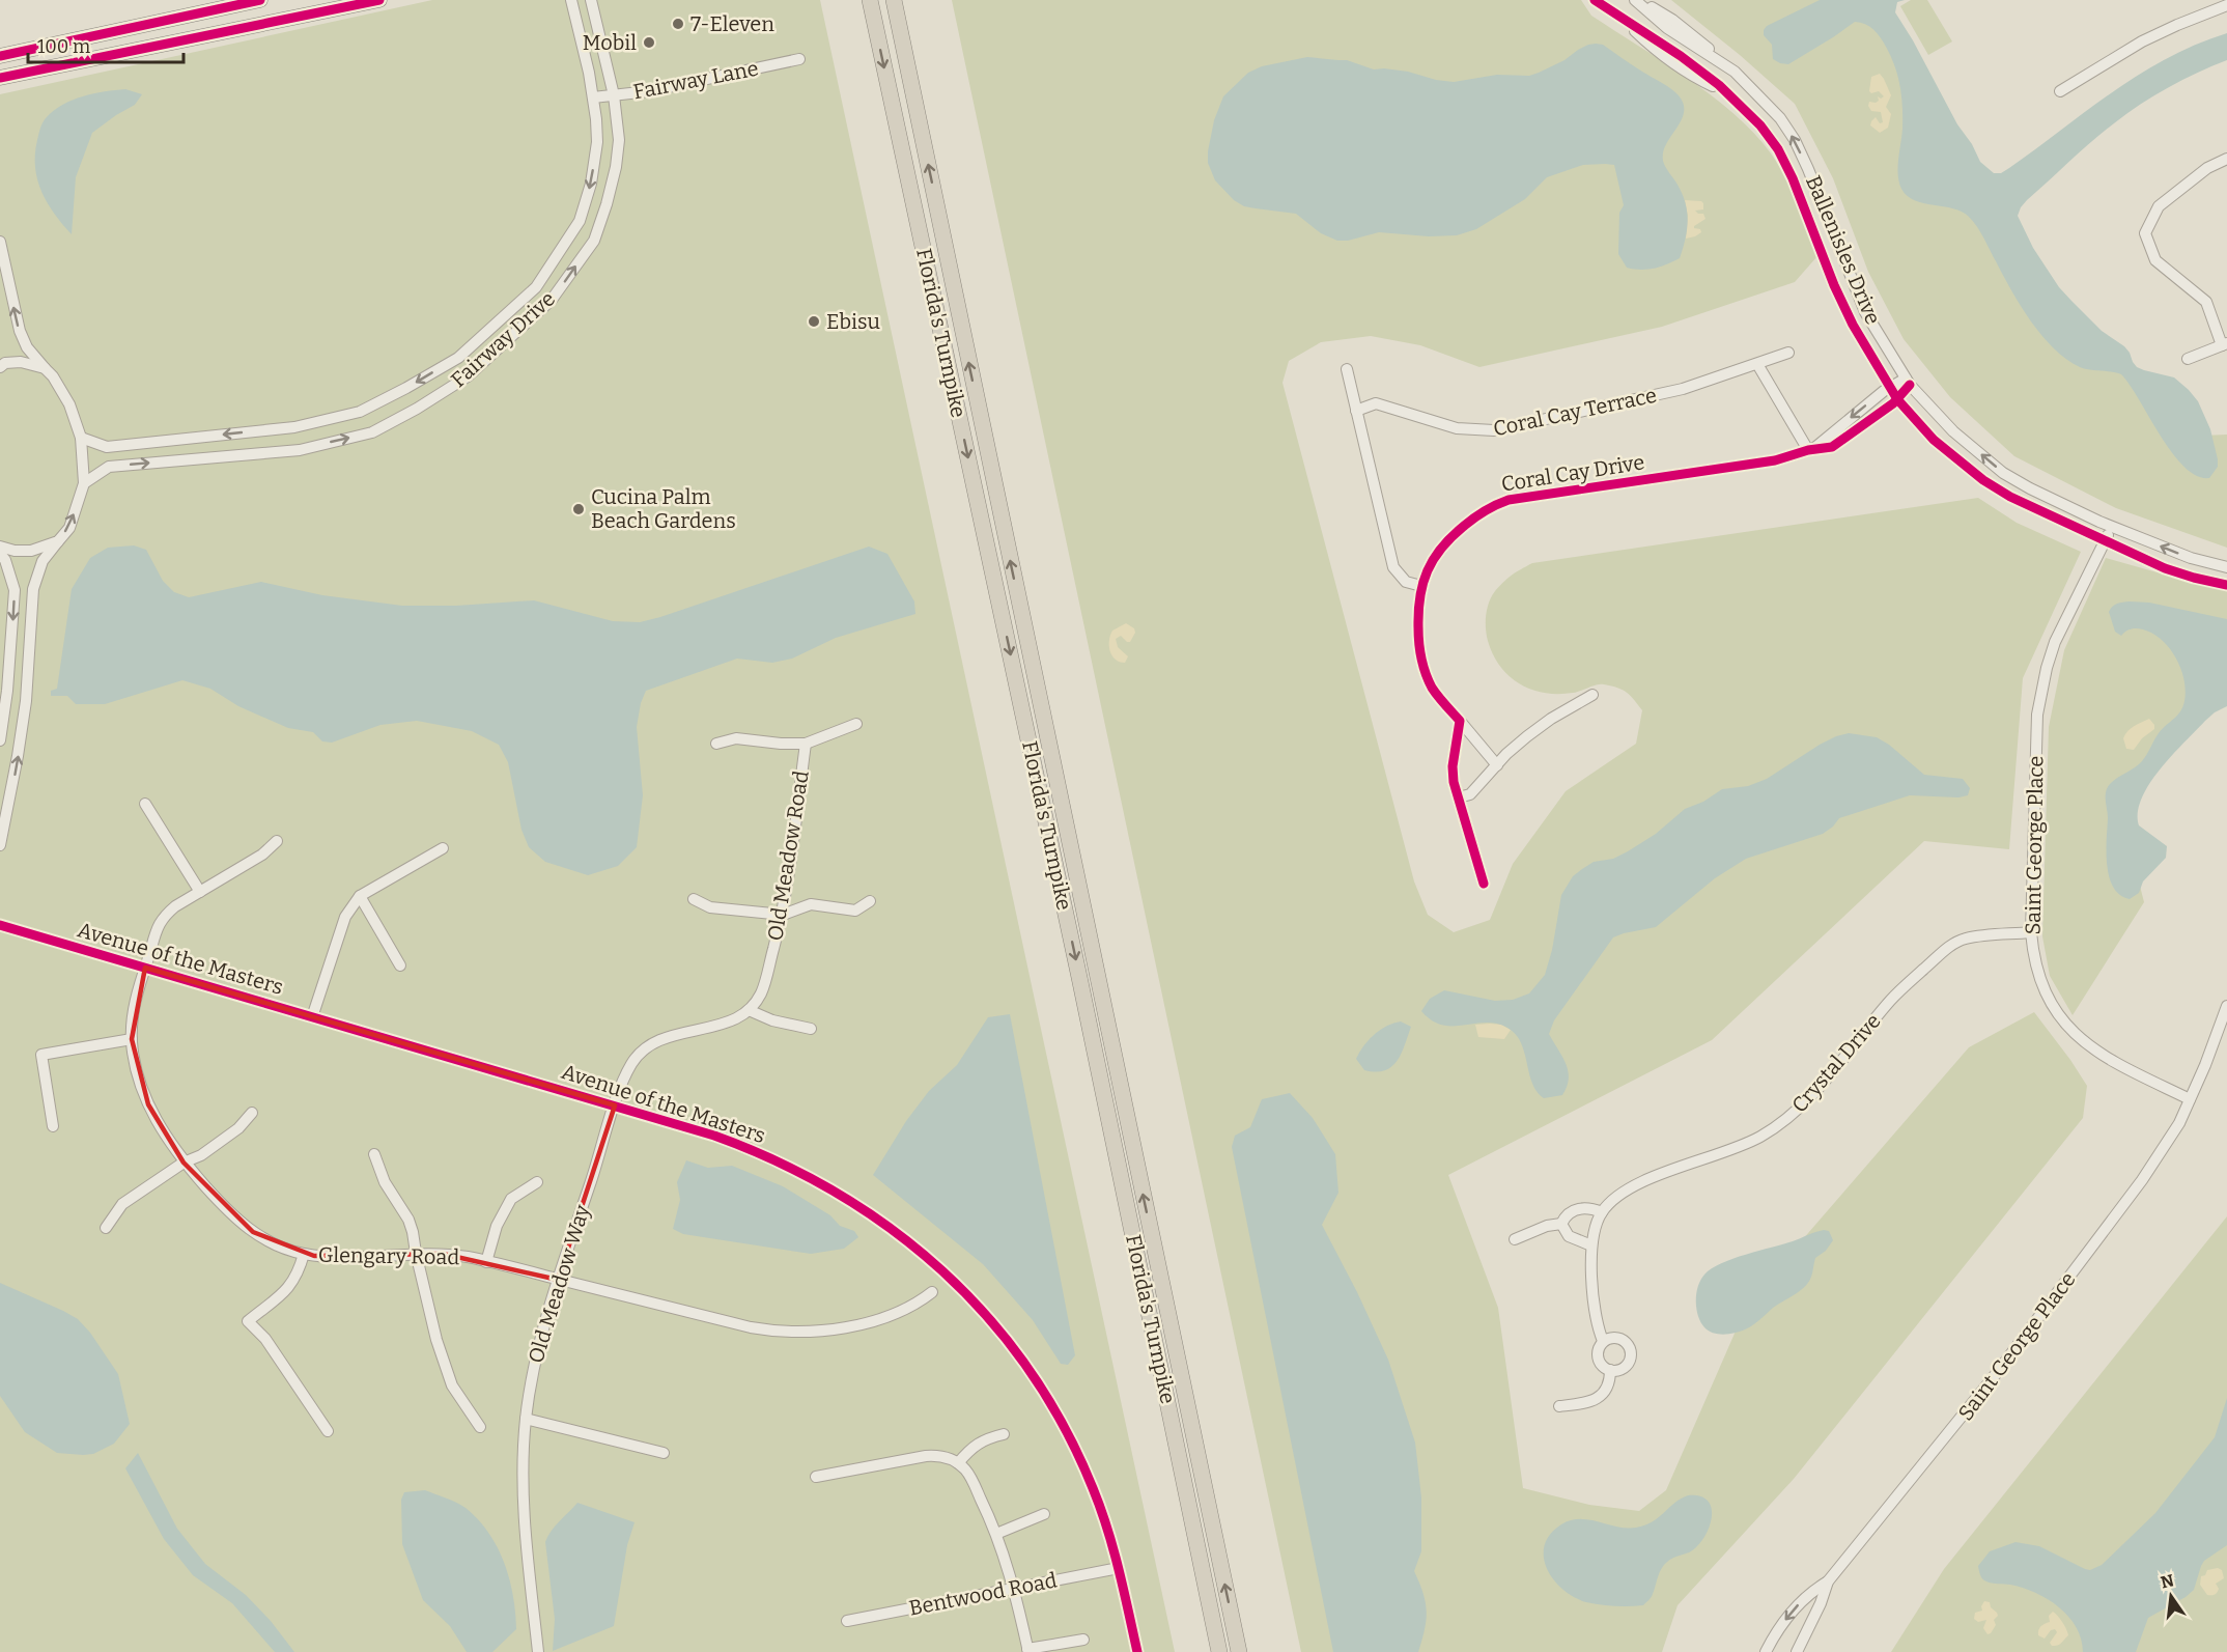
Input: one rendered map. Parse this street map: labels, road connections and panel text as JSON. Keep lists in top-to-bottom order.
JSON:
{
  "streets": {
    "highway": ["Florida's Turnpike"],
    "street": [
      "Fairway Lane",
      "Ballenisles Drive",
      "Fairway Drive",
      "Coral Cay Terrace",
      "Coral Cay Drive",
      "Saint George Place",
      "Old Meadow Road",
      "Avenue of the Masters",
      "Crystal Drive",
      "Glengary Road",
      "Old Meadow Way",
      "Bentwood Road"
    ]
  },
  "crossings": [
    ["Fairway Lane", "Fairway Drive"],
    ["Ballenisles Drive", "Coral Cay Drive"],
    ["Ballenisles Drive", "Saint George Place"],
    ["Saint George Place", "Crystal Drive"],
    ["Avenue of the Masters", "Glengary Road"],
    ["Avenue of the Masters", "Old Meadow Way"],
    ["Avenue of the Masters", "Bentwood Road"],
    ["Glengary Road", "Old Meadow Way"]
  ],
  "places": [
    "7-Eleven",
    "Mobil",
    "Ebisu",
    "Cucina Palm Beach Gardens"
  ],
  "scale_bar": "100 m",
  "north": "top"
}
